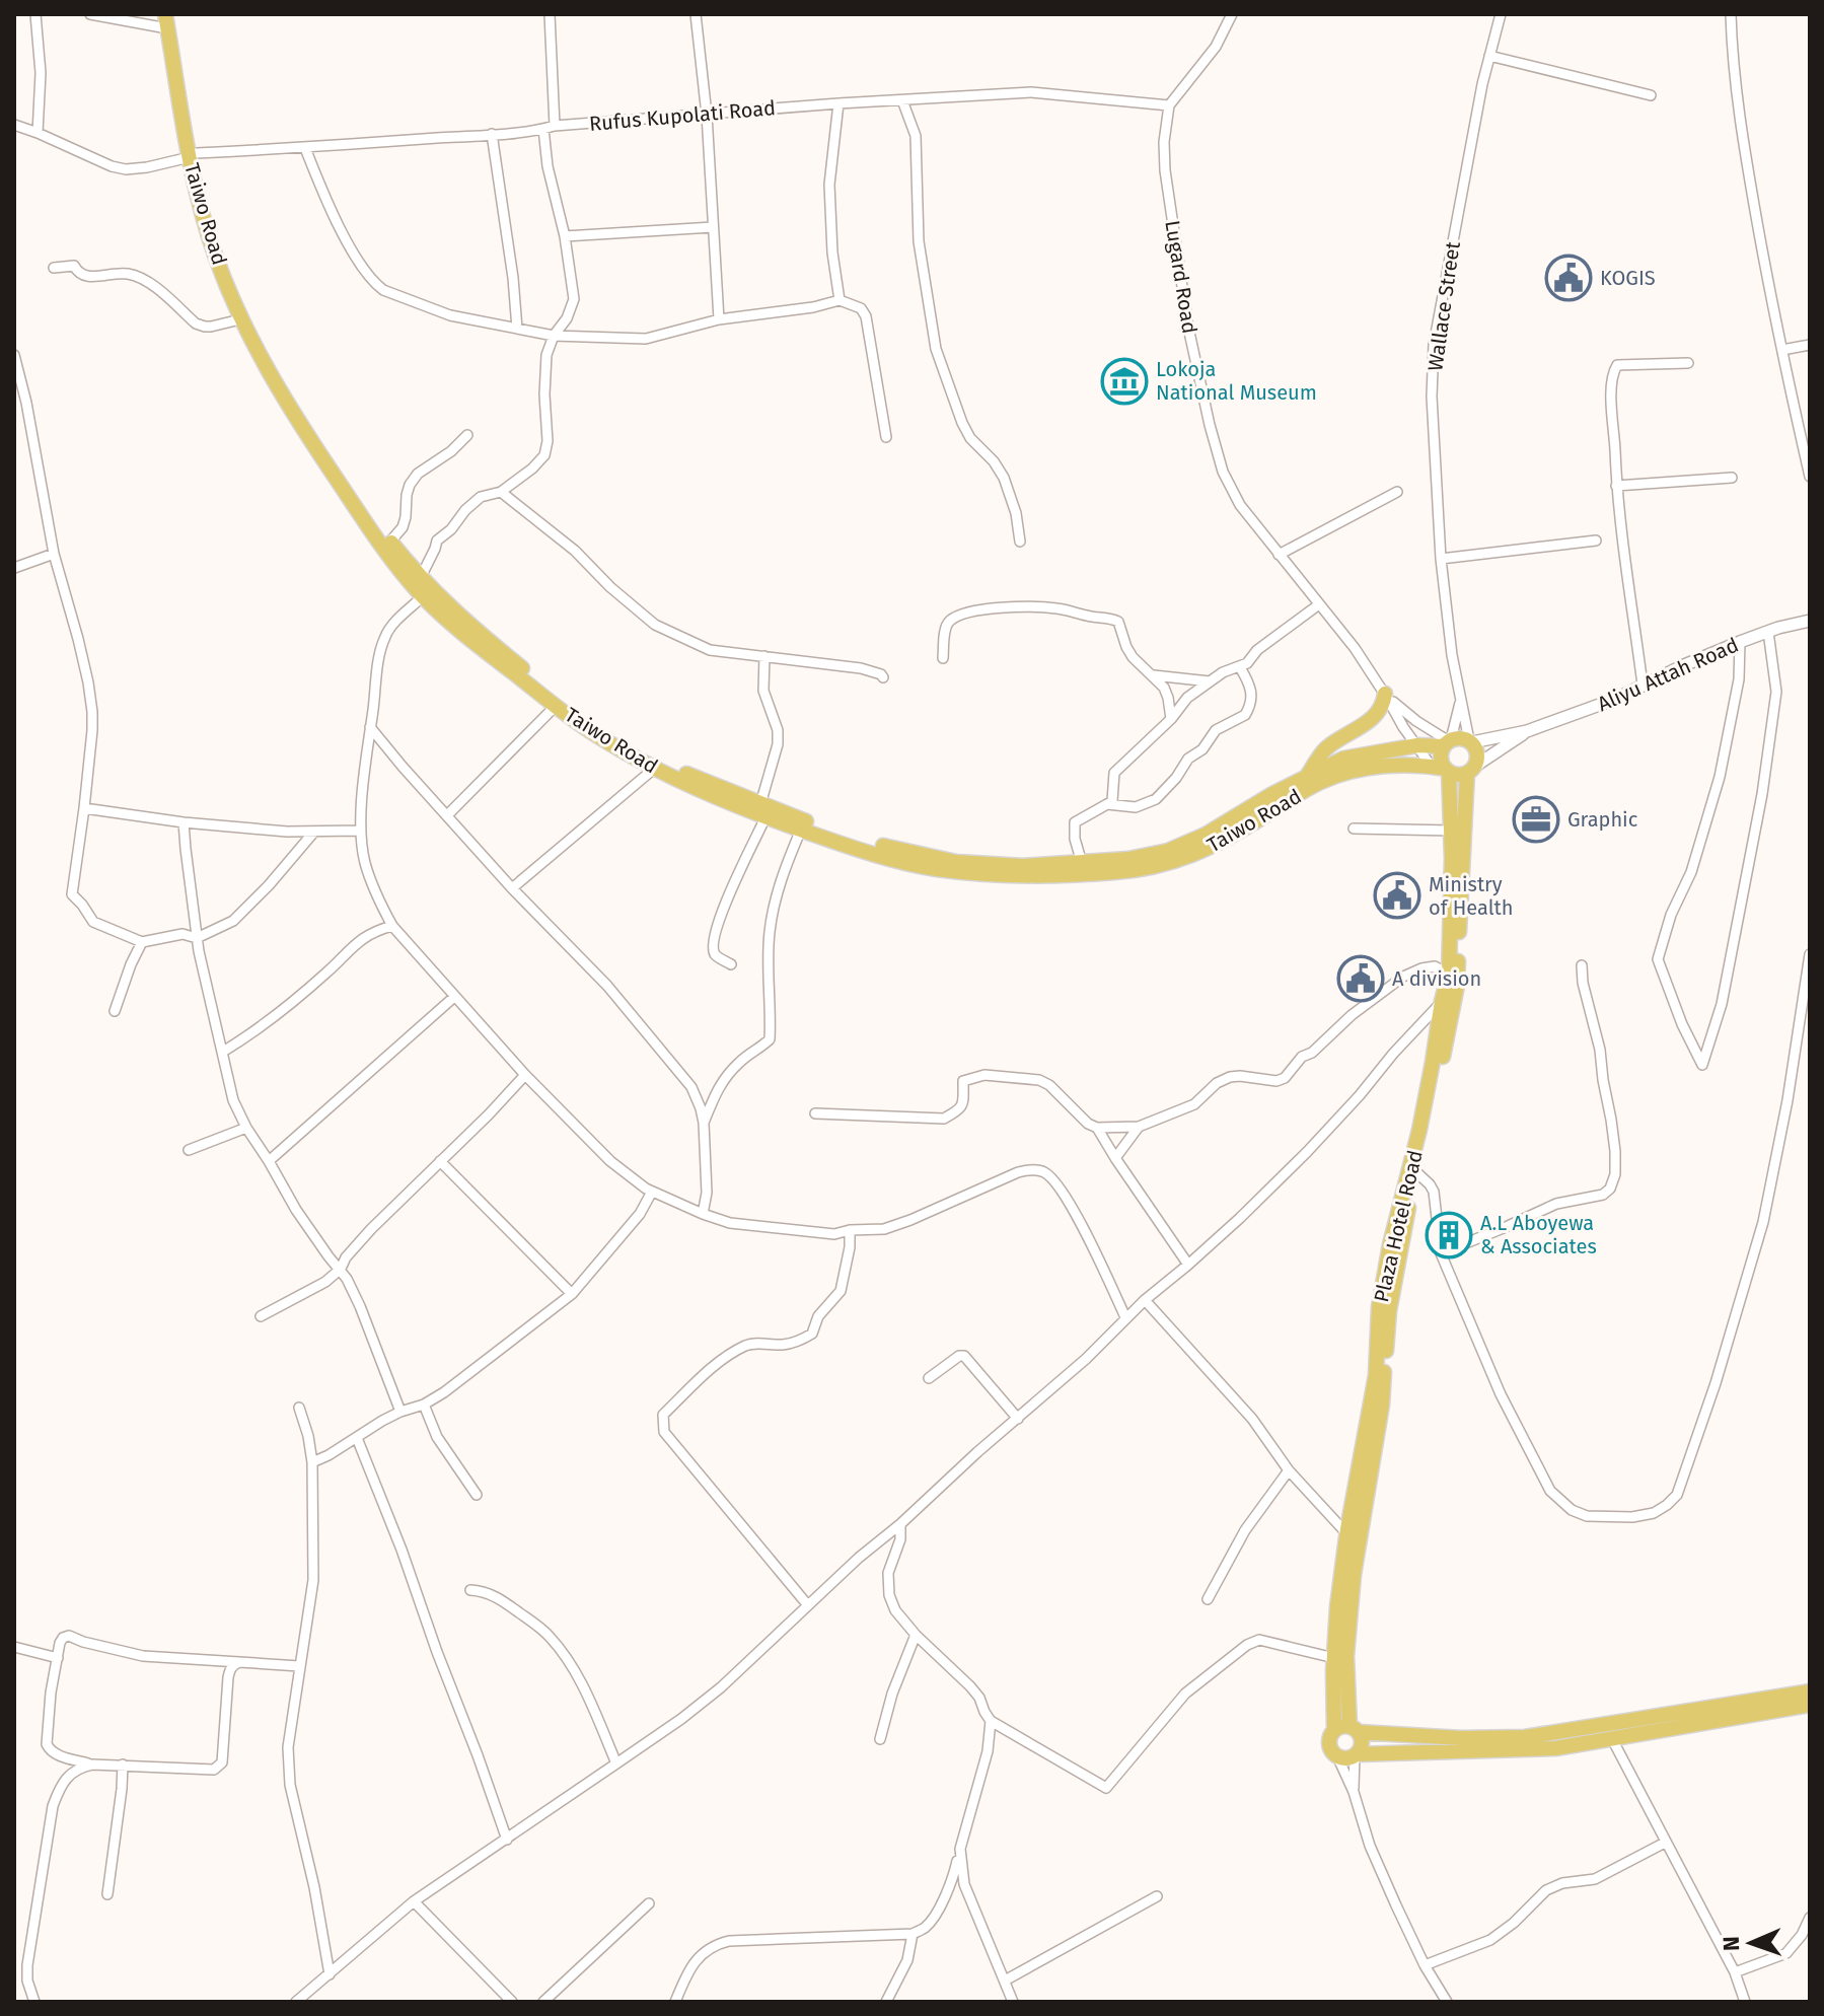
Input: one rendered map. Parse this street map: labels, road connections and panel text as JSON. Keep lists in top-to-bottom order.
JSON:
{
  "streets": {
    "main road": ["Taiwo Road", "Plaza Hotel Road"],
    "street": [
      "Rufus Kupolati Road",
      "Lugard Road",
      "Wallace Street",
      "Aliyu Attah Road"
    ]
  },
  "crossings": [
    ["Rufus Kupolati Road", "Taiwo Road"],
    ["Rufus Kupolati Road", "Lugard Road"],
    ["Taiwo Road", "Lugard Road"],
    ["Taiwo Road", "Wallace Street"],
    ["Taiwo Road", "Plaza Hotel Road"],
    ["Lugard Road", "Wallace Street"],
    ["Lugard Road", "Plaza Hotel Road"],
    ["Wallace Street", "Plaza Hotel Road"]
  ],
  "places": {
    "public building": ["KOGIS", "Ministry of Health", "A division"],
    "museum": ["Lokoja National Museum"],
    "office": ["Graphic"],
    "building": ["A.L Aboyewa & Associates"]
  },
  "north": "left"
}
